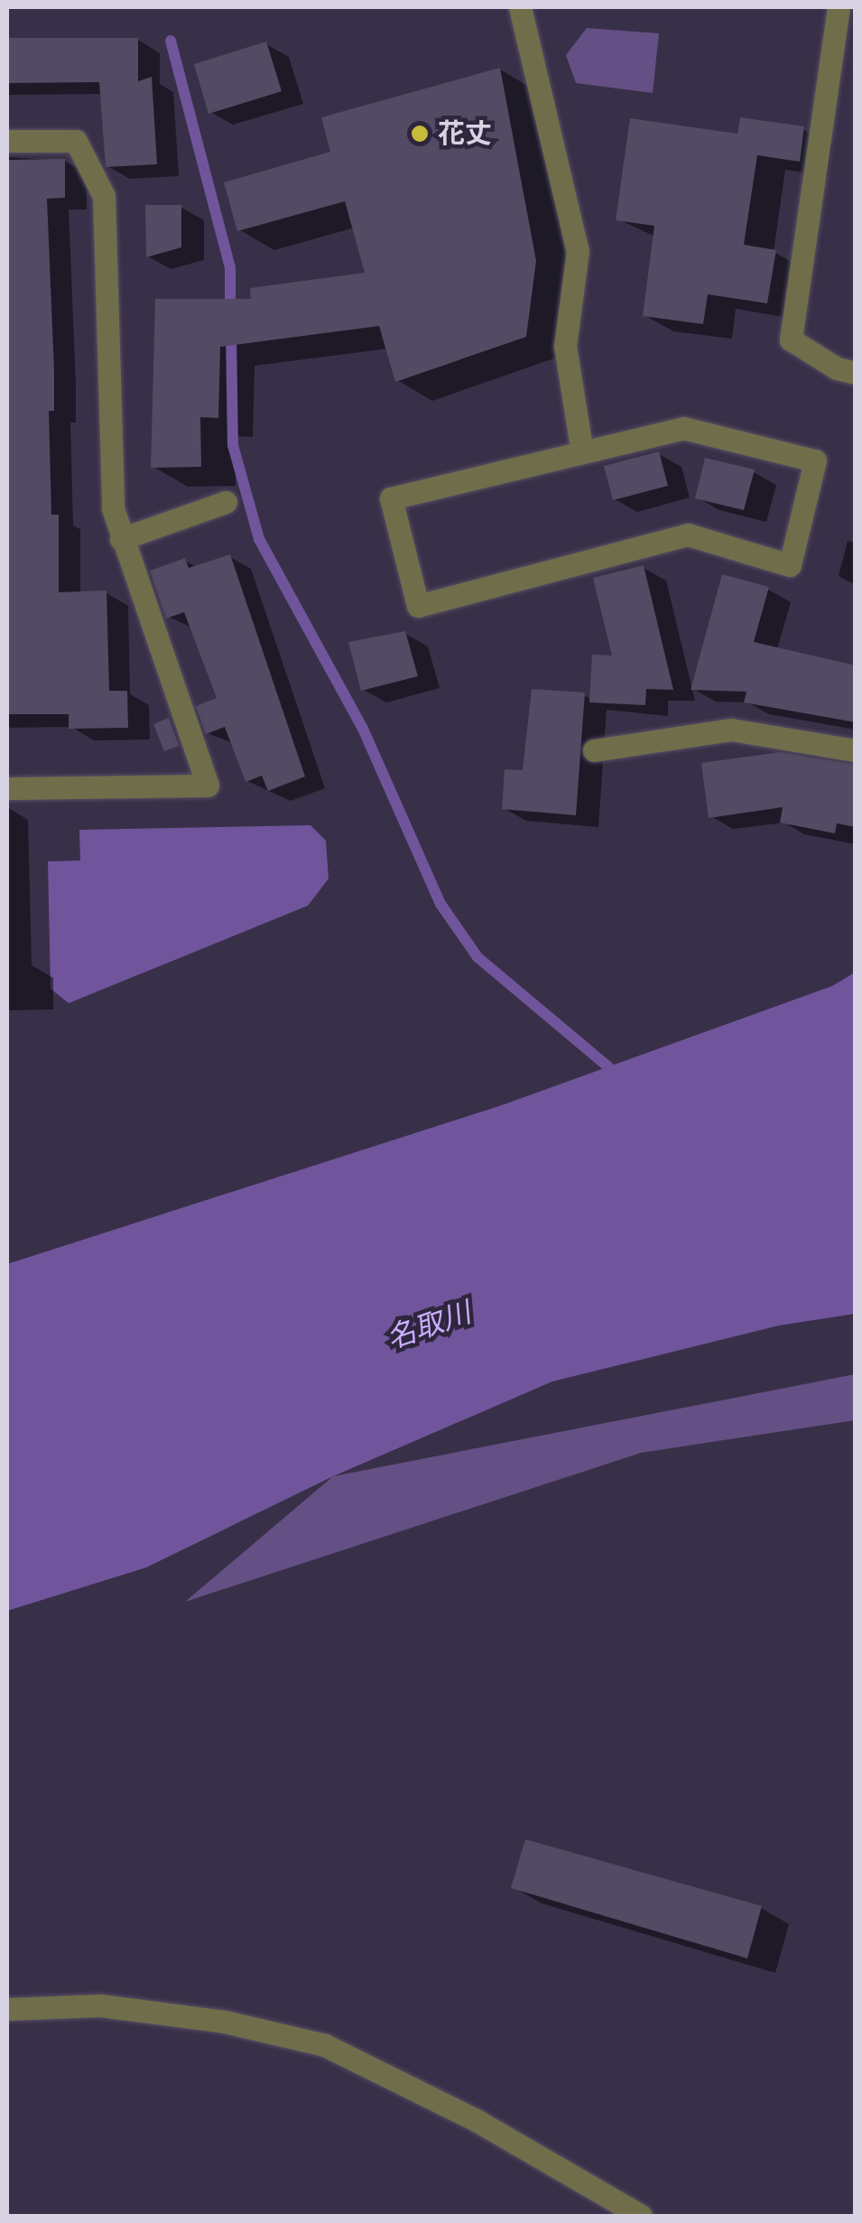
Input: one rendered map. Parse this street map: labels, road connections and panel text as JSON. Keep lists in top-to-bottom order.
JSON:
{
  "water": ["名取川"],
  "places": ["花丈"]
}
